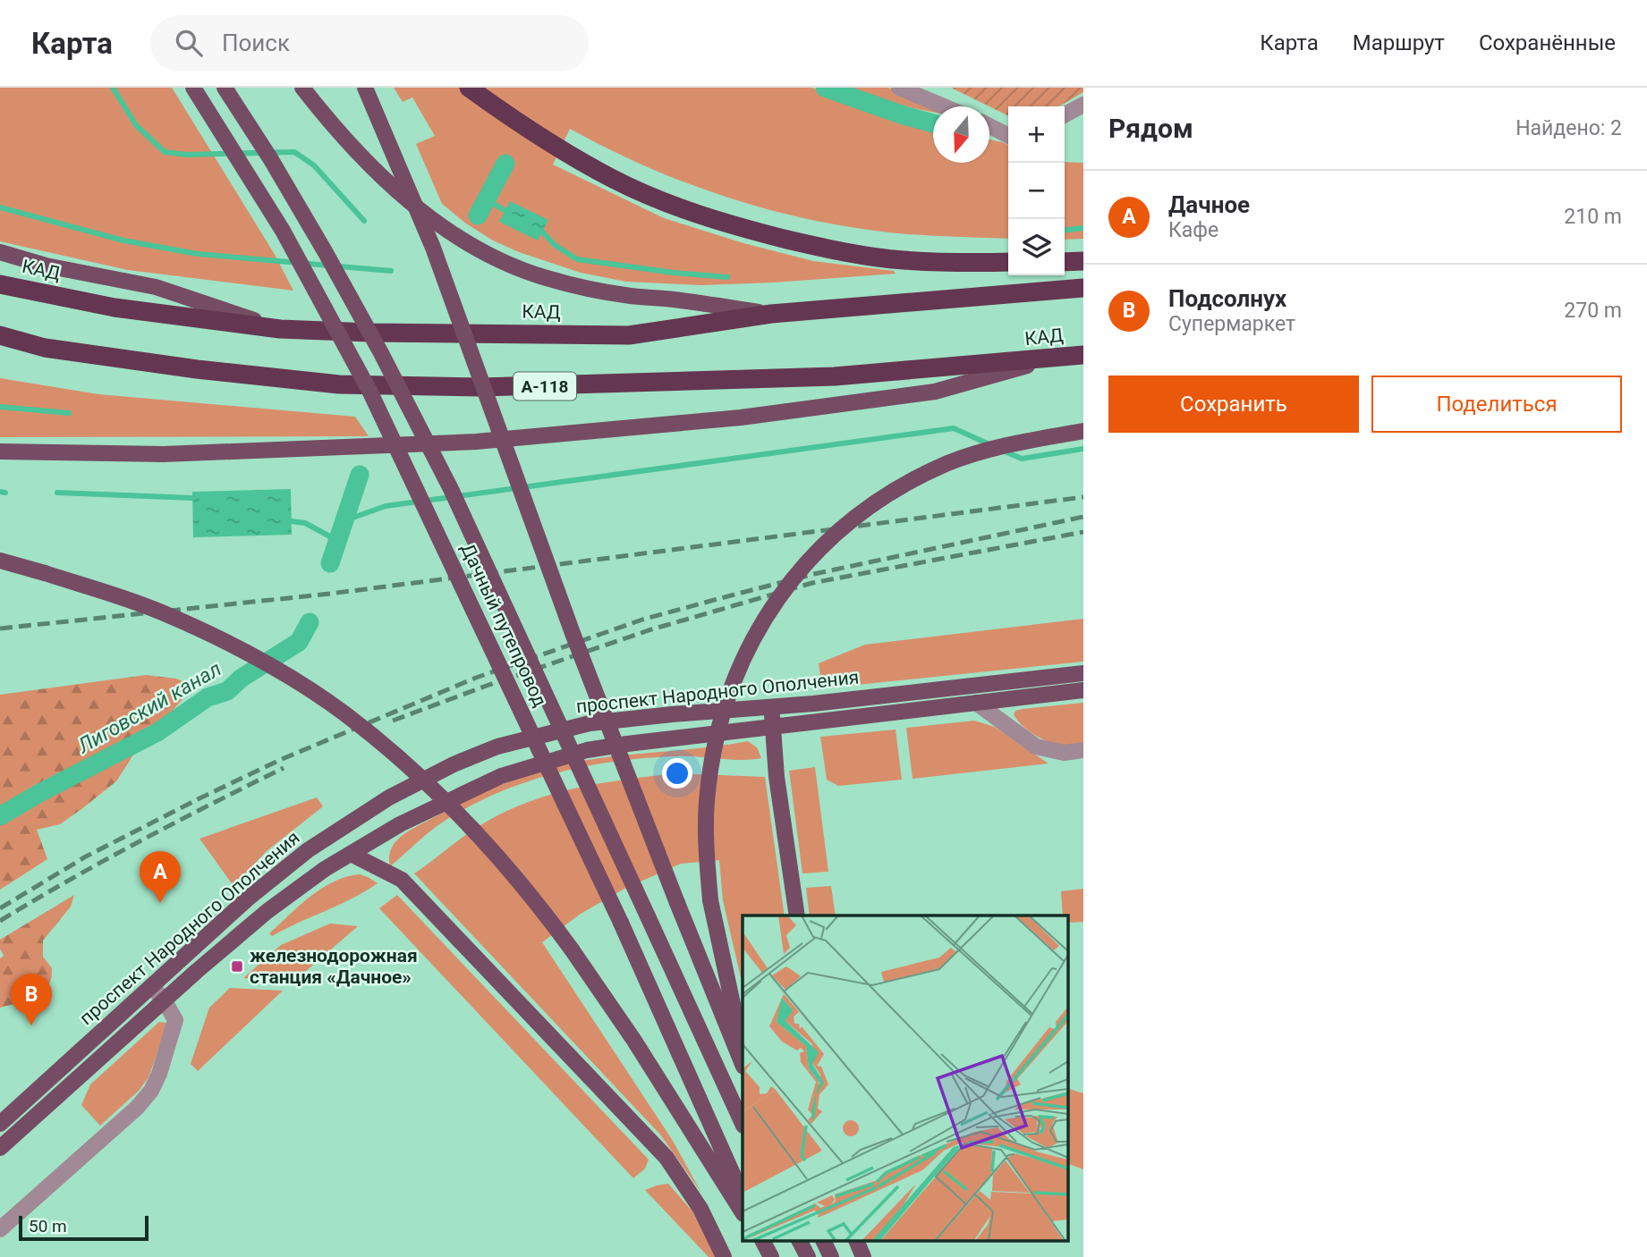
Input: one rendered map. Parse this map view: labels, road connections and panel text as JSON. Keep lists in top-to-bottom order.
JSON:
{
  "streets": {
    "highway": ["КАД", "А-118"],
    "main road": ["Дачный путепровод", "проспект Народного Ополчения"]
  },
  "water": ["Лиговский канал"],
  "places": {
    "transit": ["железнодорожная станция «Дачное»"]
  },
  "scale_bar": "50 m",
  "north": "bottom",
  "page": {
    "header": "Карта",
    "search": "Поиск",
    "nav": ["Карта", "Маршрут", "Сохранённые"],
    "heading": ["Рядом", "Найдено: 2"],
    "map_buttons": ["+", "−"],
    "list": [
      {
        "mark": "A",
        "name": "Дачное",
        "note": "Кафе",
        "value": "210 m"
      },
      {
        "mark": "B",
        "name": "Подсолнух",
        "note": "Супермаркет",
        "value": "270 m"
      }
    ],
    "buttons": ["Сохранить", "Поделиться"],
    "pins": ["A", "B"],
    "scale": "50 m"
  }
}
